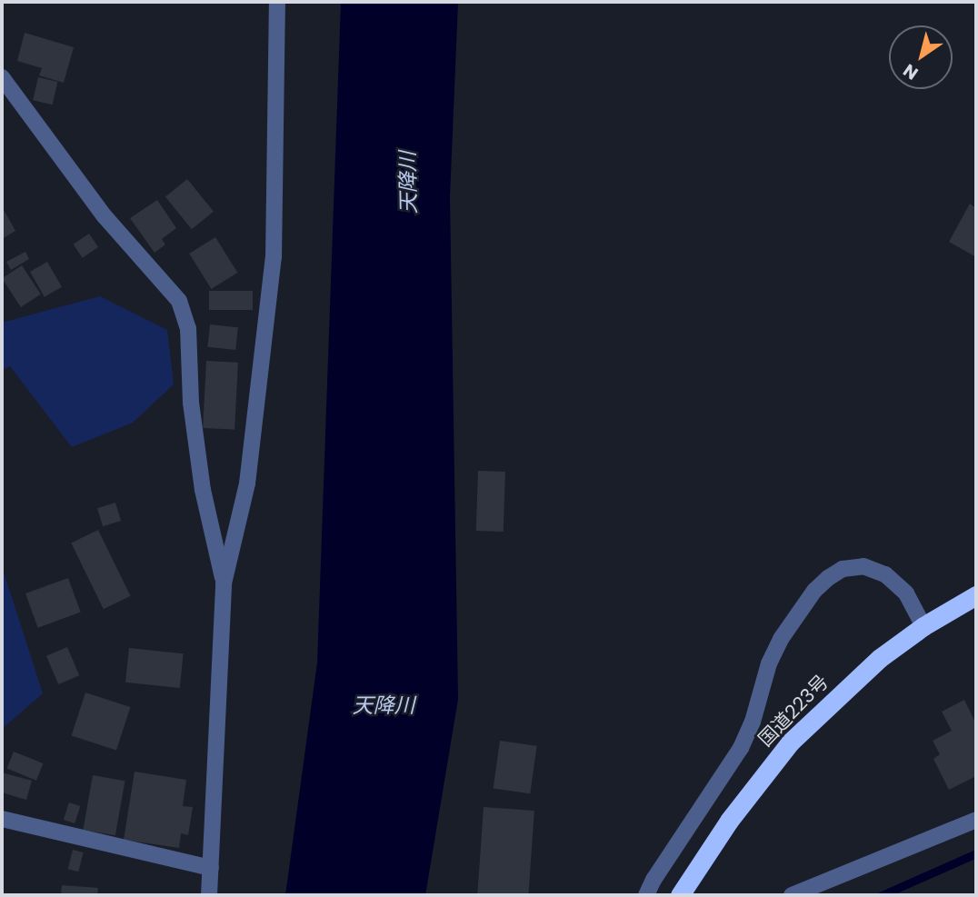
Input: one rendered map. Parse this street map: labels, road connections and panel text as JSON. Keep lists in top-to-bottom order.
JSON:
{
  "streets": {
    "highway": ["国道223号"]
  },
  "water": ["天降川"],
  "north": "bottom left"
}
